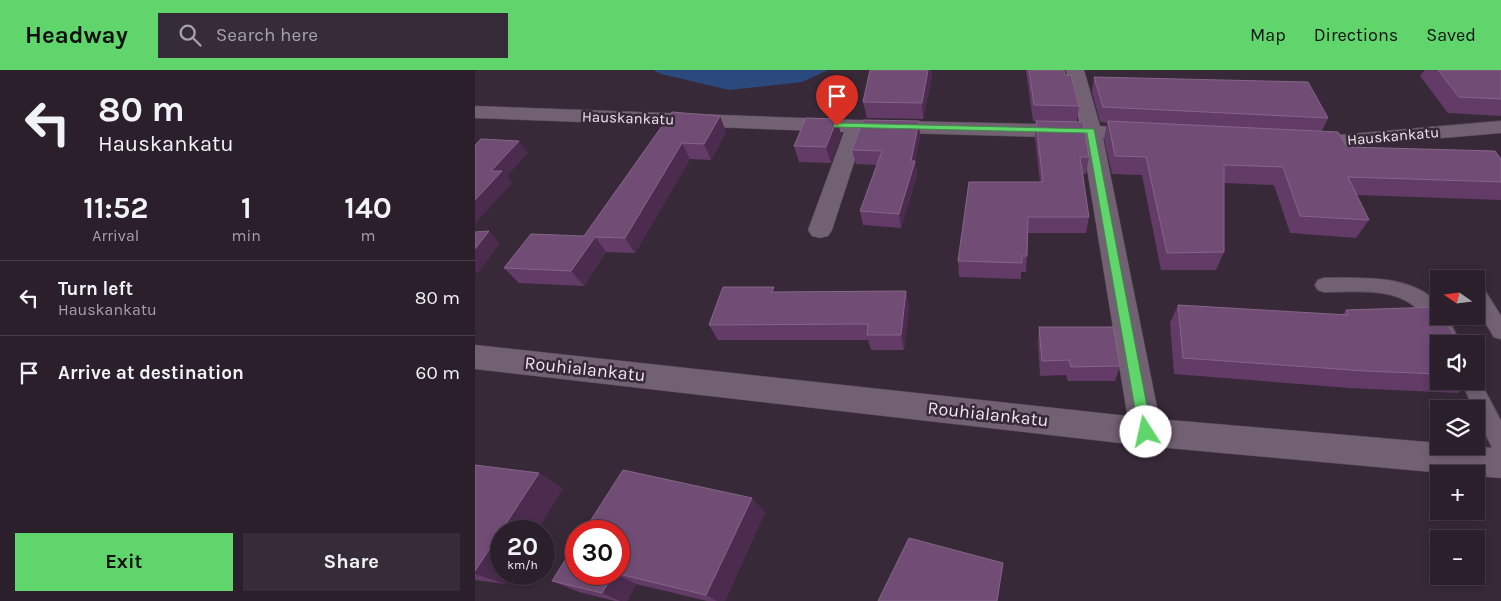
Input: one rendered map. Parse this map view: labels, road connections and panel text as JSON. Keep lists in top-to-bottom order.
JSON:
{
  "streets": {
    "street": ["Hauskankatu", "Rouhialankatu"]
  },
  "north": "left",
  "page": {
    "header": "Headway",
    "search": "Search here",
    "nav": ["Map", "Directions", "Saved"],
    "turn": ["80 m", "Hauskankatu"],
    "eta": [
      "11:52",
      "Arrival",
      "1",
      "min",
      "140",
      "m"
    ],
    "list": [
      {
        "name": "Turn left",
        "note": "Hauskankatu",
        "value": "80 m"
      },
      {
        "name": "Arrive at destination",
        "value": "60 m"
      }
    ],
    "map_buttons": ["+", "−"],
    "speed": "20 km/h",
    "limit": "30",
    "buttons": ["Exit", "Share"]
  }
}
